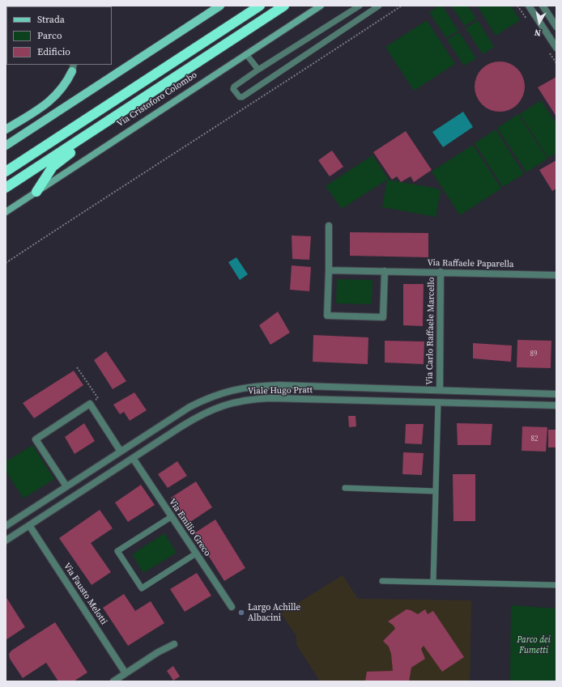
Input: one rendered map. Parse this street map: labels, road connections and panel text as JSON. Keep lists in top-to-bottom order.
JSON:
{
  "streets": {
    "highway": ["Via Cristoforo Colombo"],
    "street": [
      "Via Raffaele Paparella",
      "Via Carlo Raffaele Marcello",
      "Viale Hugo Pratt",
      "Via Emilio Greco",
      "Via Fausto Melotti"
    ]
  },
  "crossings": [
    ["Via Raffaele Paparella", "Via Carlo Raffaele Marcello"],
    ["Via Carlo Raffaele Marcello", "Viale Hugo Pratt"],
    ["Viale Hugo Pratt", "Via Emilio Greco"],
    ["Viale Hugo Pratt", "Via Fausto Melotti"]
  ],
  "parks": ["Parco dei Fumetti"],
  "places": ["Largo Achille Albacini"],
  "house_numbers": ["89", "82"],
  "legend": ["Strada", "Parco", "Edificio"],
  "north": "bottom"
}
